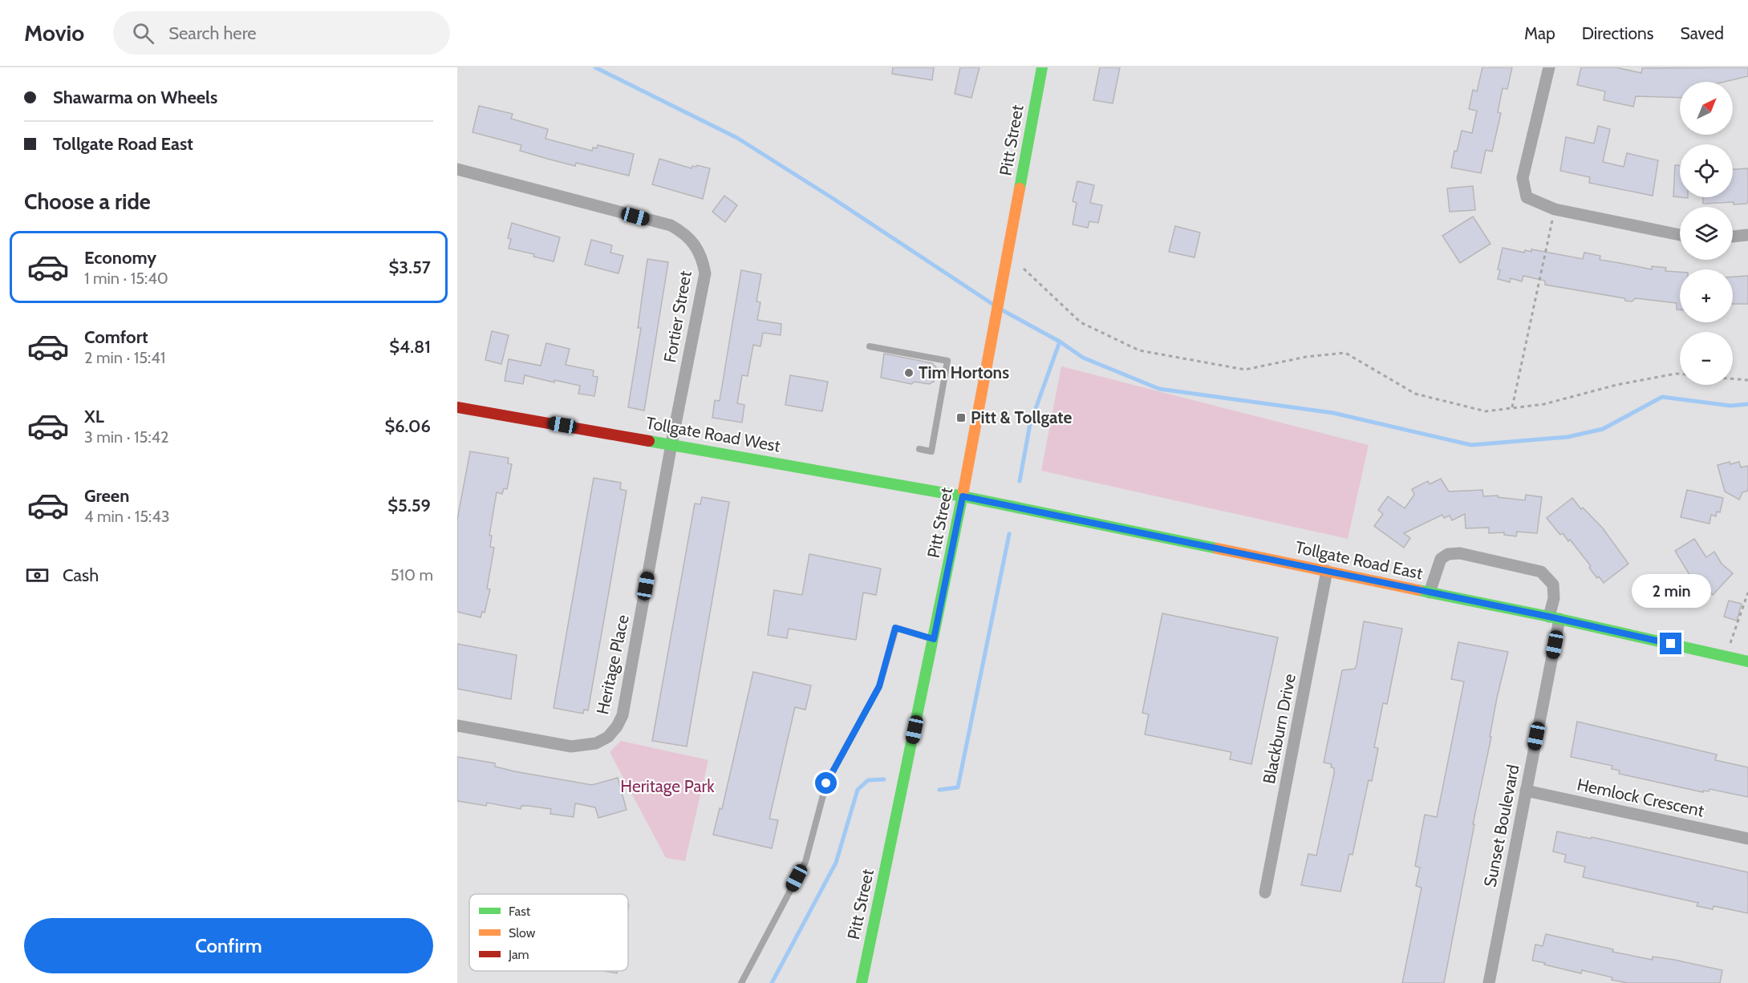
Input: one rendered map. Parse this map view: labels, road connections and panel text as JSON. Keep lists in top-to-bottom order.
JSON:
{
  "streets": {
    "street": [
      "Pitt Street",
      "Fortier Street",
      "Tollgate Road West",
      "Tollgate Road East",
      "Heritage Place",
      "Blackburn Drive",
      "Hemlock Crescent",
      "Sunset Boulevard"
    ]
  },
  "crossings": [
    ["Pitt Street", "Tollgate Road West"],
    ["Pitt Street", "Tollgate Road East"],
    ["Fortier Street", "Tollgate Road West"],
    ["Fortier Street", "Heritage Place"],
    ["Tollgate Road West", "Tollgate Road East"],
    ["Tollgate Road West", "Heritage Place"],
    ["Tollgate Road East", "Blackburn Drive"],
    ["Tollgate Road East", "Sunset Boulevard"],
    ["Hemlock Crescent", "Sunset Boulevard"]
  ],
  "parks": ["Heritage Park"],
  "places": {
    "other": ["Tim Hortons"],
    "transit": ["Pitt & Tollgate"]
  },
  "legend": ["Fast", "Slow", "Jam"],
  "north": "top right",
  "page": {
    "header": "Movio",
    "search": "Search here",
    "nav": ["Map", "Directions", "Saved"],
    "banner": ["Shawarma on Wheels", "Tollgate Road East"],
    "map_buttons": ["+", "−"],
    "heading": "Choose a ride",
    "list": [
      {
        "name": "Economy",
        "note": "1 min · 15:40",
        "value": "$3.57"
      },
      {
        "name": "Comfort",
        "note": "2 min · 15:41",
        "value": "$4.81"
      },
      {
        "name": "XL",
        "note": "3 min · 15:42",
        "value": "$6.06"
      },
      {
        "name": "Green",
        "note": "4 min · 15:43",
        "value": "$5.59"
      }
    ],
    "pay": ["Cash", "510 m"],
    "bubble": "2 min",
    "buttons": "Confirm"
  }
}
